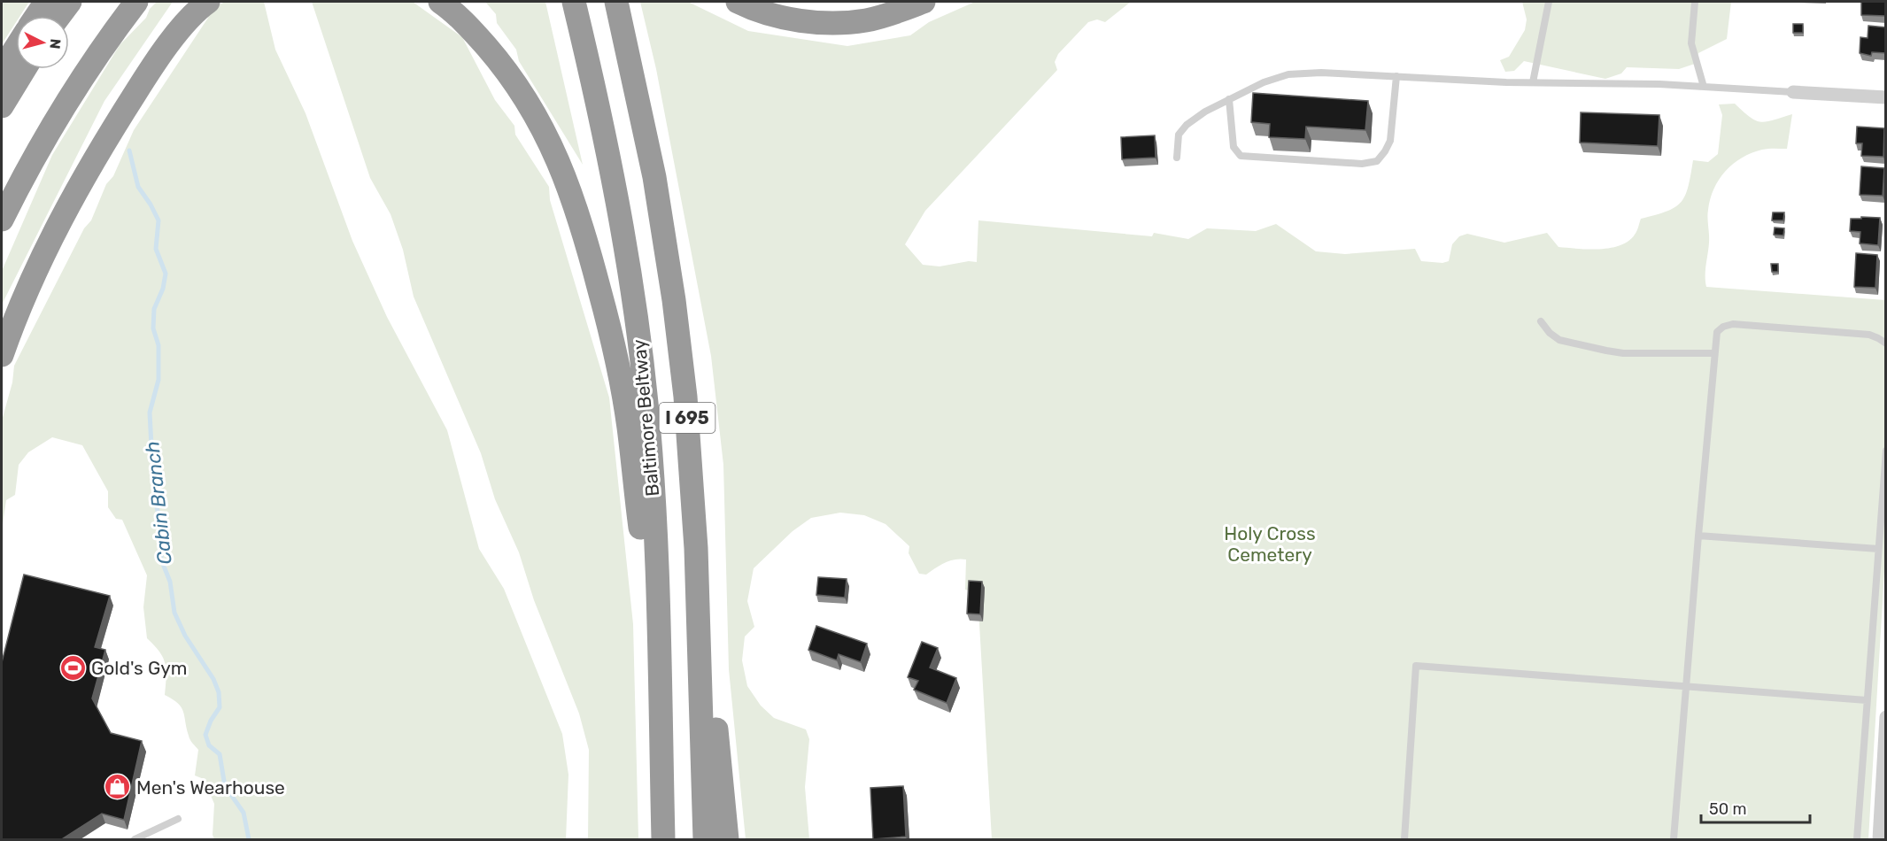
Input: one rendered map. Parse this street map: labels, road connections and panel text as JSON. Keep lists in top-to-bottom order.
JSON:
{
  "streets": {
    "highway": ["Baltimore Beltway", "I 695"]
  },
  "water": ["Cabin Branch"],
  "parks": ["Holy Cross Cemetery"],
  "places": {
    "sports": ["Gold's Gym"],
    "shop": ["Men's Wearhouse"]
  },
  "scale_bar": "50 m",
  "north": "right"
}
